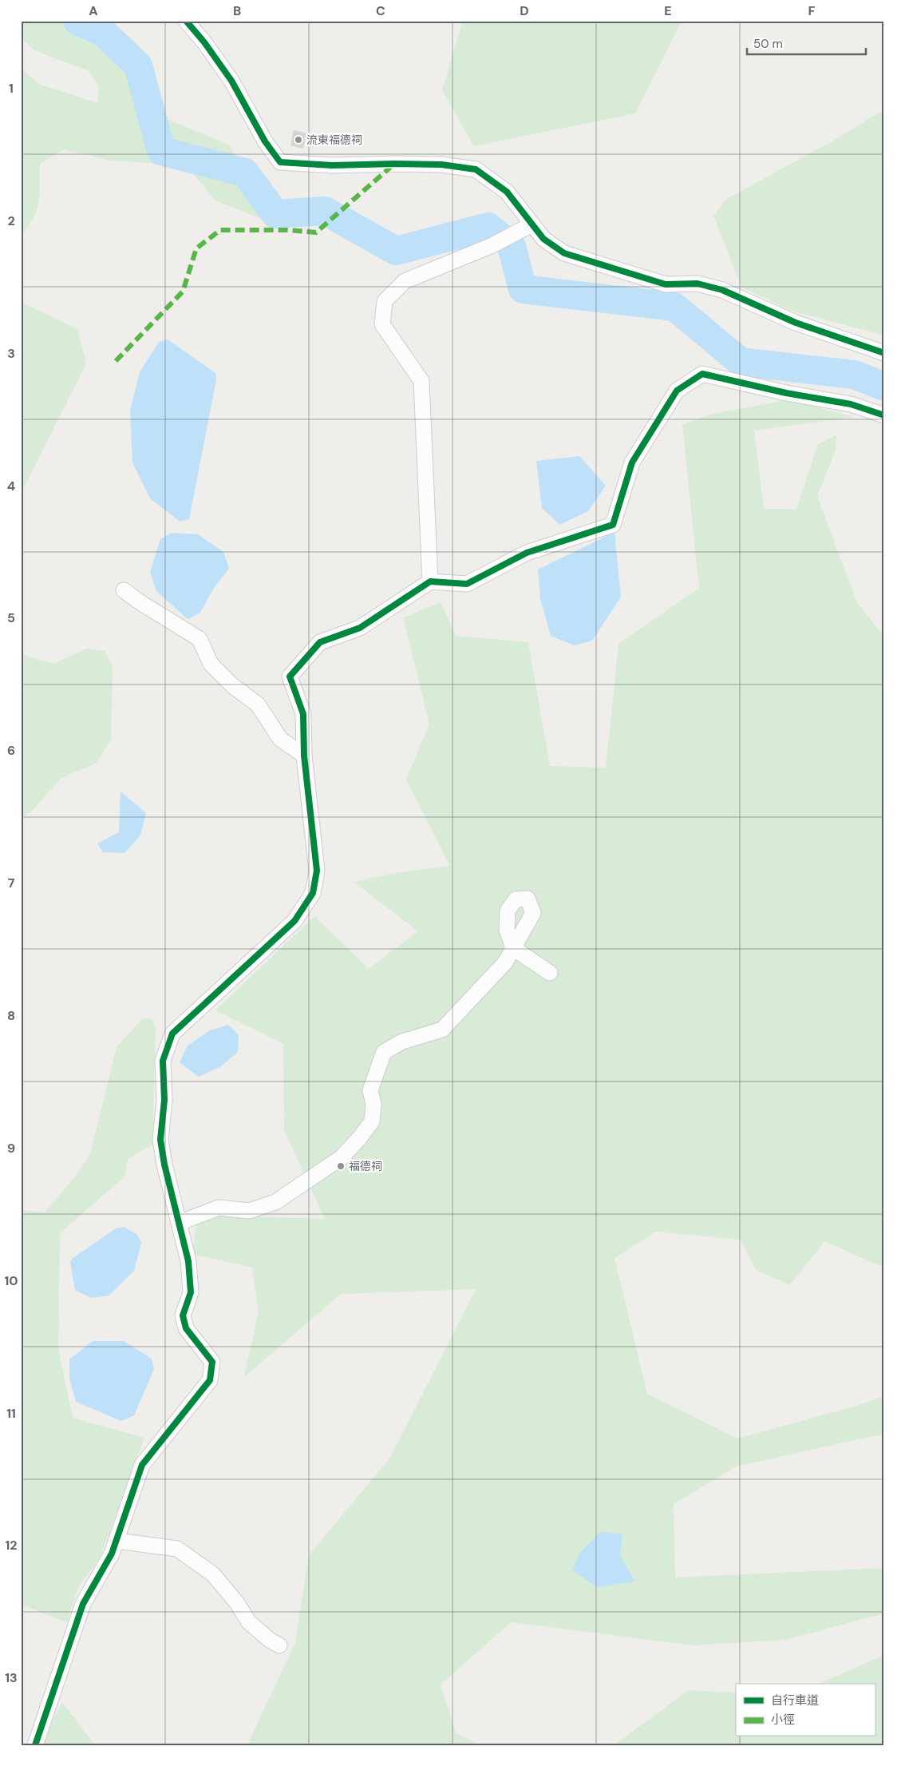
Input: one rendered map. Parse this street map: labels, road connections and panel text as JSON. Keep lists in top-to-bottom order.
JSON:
{
  "places": ["流東福德祠", "福德祠"],
  "legend": ["自行車道", "小徑"],
  "scale_bar": "50 m",
  "grid": {
    "columns": [
      "A",
      "B",
      "C",
      "D",
      "E",
      "F"
    ],
    "rows": [
      "1",
      "2",
      "3",
      "4",
      "5",
      "6",
      "7",
      "8",
      "9",
      "10",
      "11",
      "12",
      "13"
    ]
  }
}
